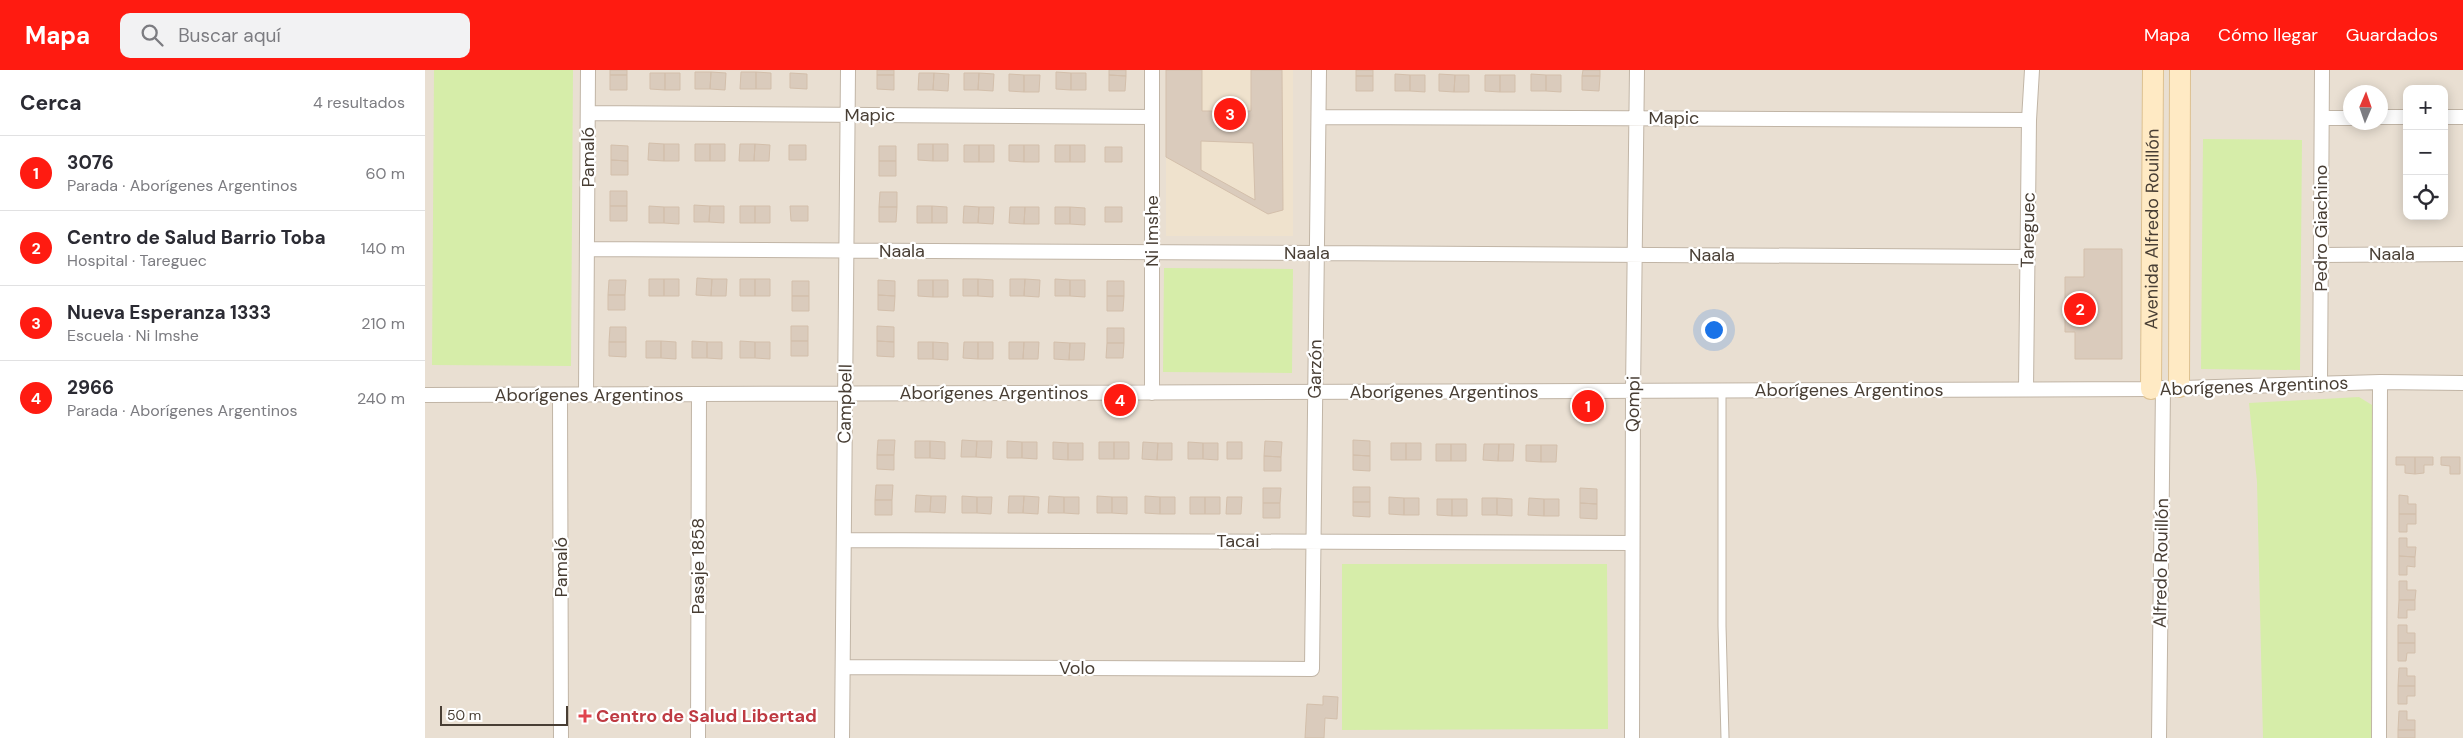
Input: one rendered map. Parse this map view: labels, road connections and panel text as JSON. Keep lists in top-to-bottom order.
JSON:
{
  "streets": {
    "street": [
      "Mapic",
      "Pamaló",
      "Pedro Giachino",
      "Avenida Alfredo Rouillón",
      "Tareguec",
      "Ni Imshe",
      "Naala",
      "Garzón",
      "Aborígenes Argentinos",
      "Campbell",
      "Qompi",
      "Tacai",
      "Alfredo Rouillón",
      "Pasaje 1858",
      "Volo"
    ]
  },
  "crossings": [
    ["Mapic", "Pamaló"],
    ["Mapic", "Tareguec"],
    ["Mapic", "Ni Imshe"],
    ["Mapic", "Garzón"],
    ["Mapic", "Campbell"],
    ["Mapic", "Qompi"],
    ["Pamaló", "Naala"],
    ["Pamaló", "Aborígenes Argentinos"],
    ["Pedro Giachino", "Naala"],
    ["Pedro Giachino", "Aborígenes Argentinos"],
    ["Avenida Alfredo Rouillón", "Aborígenes Argentinos"],
    ["Avenida Alfredo Rouillón", "Alfredo Rouillón"],
    ["Tareguec", "Naala"],
    ["Tareguec", "Aborígenes Argentinos"],
    ["Ni Imshe", "Naala"],
    ["Ni Imshe", "Aborígenes Argentinos"],
    ["Naala", "Garzón"],
    ["Naala", "Campbell"],
    ["Naala", "Qompi"],
    ["Garzón", "Aborígenes Argentinos"],
    ["Garzón", "Tacai"],
    ["Garzón", "Volo"],
    ["Aborígenes Argentinos", "Campbell"],
    ["Aborígenes Argentinos", "Qompi"],
    ["Aborígenes Argentinos", "Alfredo Rouillón"],
    ["Aborígenes Argentinos", "Pasaje 1858"],
    ["Campbell", "Tacai"],
    ["Campbell", "Volo"],
    ["Qompi", "Tacai"]
  ],
  "places": {
    "health": ["Centro de Salud Libertad"]
  },
  "scale_bar": "50 m",
  "north": "top",
  "page": {
    "header": "Mapa",
    "search": "Buscar aquí",
    "nav": ["Mapa", "Cómo llegar", "Guardados"],
    "heading": ["Cerca", "4 resultados"],
    "map_buttons": ["+", "−"],
    "pins": [
      "3",
      "2",
      "4",
      "1"
    ],
    "list": [
      {
        "mark": "1",
        "name": "3076",
        "note": "Parada · Aborígenes Argentinos",
        "value": "60 m"
      },
      {
        "mark": "2",
        "name": "Centro de Salud Barrio Toba",
        "note": "Hospital · Tareguec",
        "value": "140 m"
      },
      {
        "mark": "3",
        "name": "Nueva Esperanza 1333",
        "note": "Escuela · Ni Imshe",
        "value": "210 m"
      },
      {
        "mark": "4",
        "name": "2966",
        "note": "Parada · Aborígenes Argentinos",
        "value": "240 m"
      }
    ],
    "scale": "50 m"
  }
}
